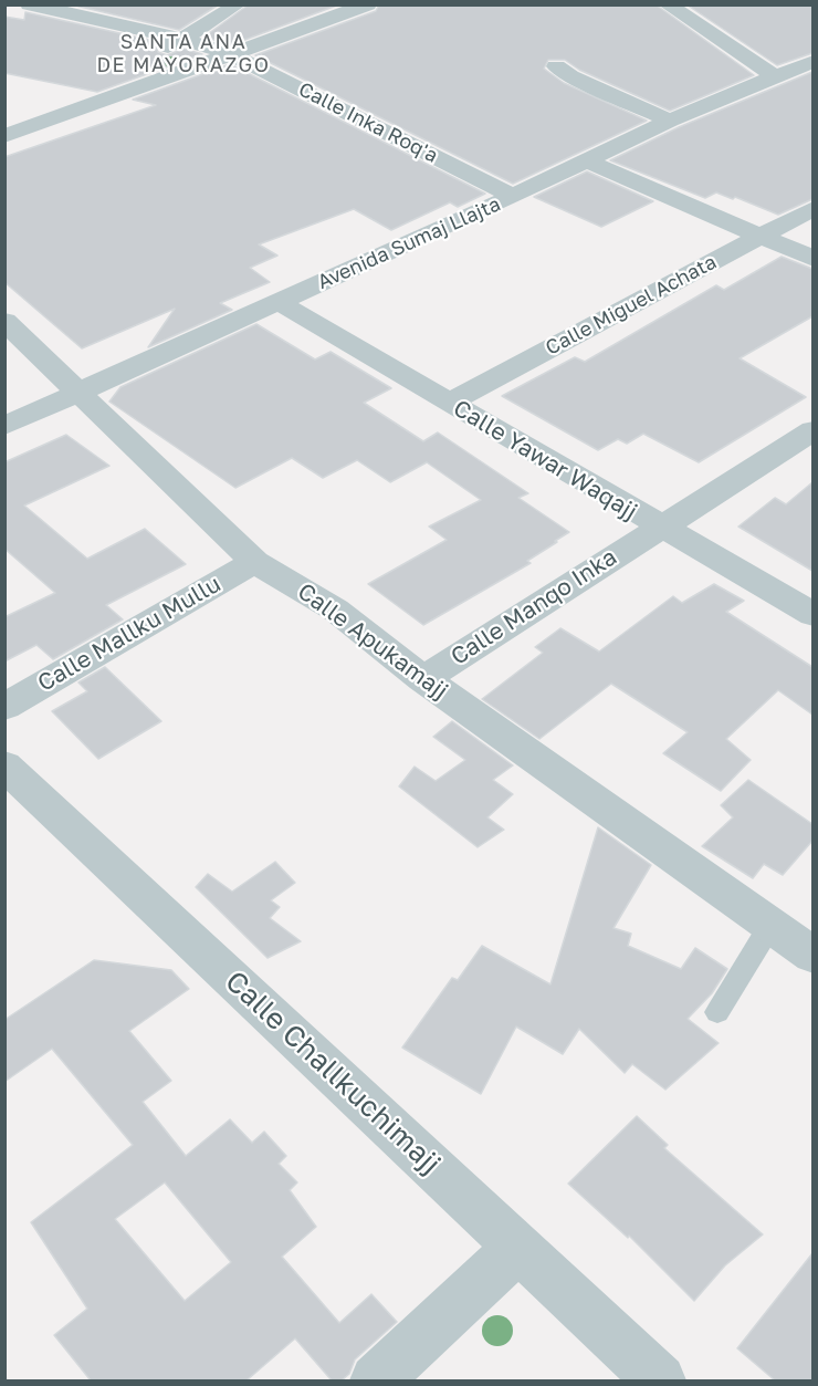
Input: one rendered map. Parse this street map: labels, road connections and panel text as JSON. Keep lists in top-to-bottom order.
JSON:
{
  "streets": {
    "street": [
      "Calle Inka Roq'a",
      "Avenida Sumaj Llajta",
      "Calle Miguel Achata",
      "Calle Yawar Waqajj",
      "Calle Manqo Inka",
      "Calle Mallku Mullu",
      "Calle Apukamajj",
      "Calle Challkuchimajj"
    ]
  },
  "crossings": [
    ["Calle Inka Roq'a", "Avenida Sumaj Llajta"],
    ["Avenida Sumaj Llajta", "Calle Yawar Waqajj"],
    ["Avenida Sumaj Llajta", "Calle Apukamajj"],
    ["Calle Miguel Achata", "Calle Yawar Waqajj"],
    ["Calle Yawar Waqajj", "Calle Manqo Inka"],
    ["Calle Manqo Inka", "Calle Apukamajj"],
    ["Calle Mallku Mullu", "Calle Apukamajj"]
  ],
  "districts": ["SANTA ANA DE MAYORAZGO"]
}
